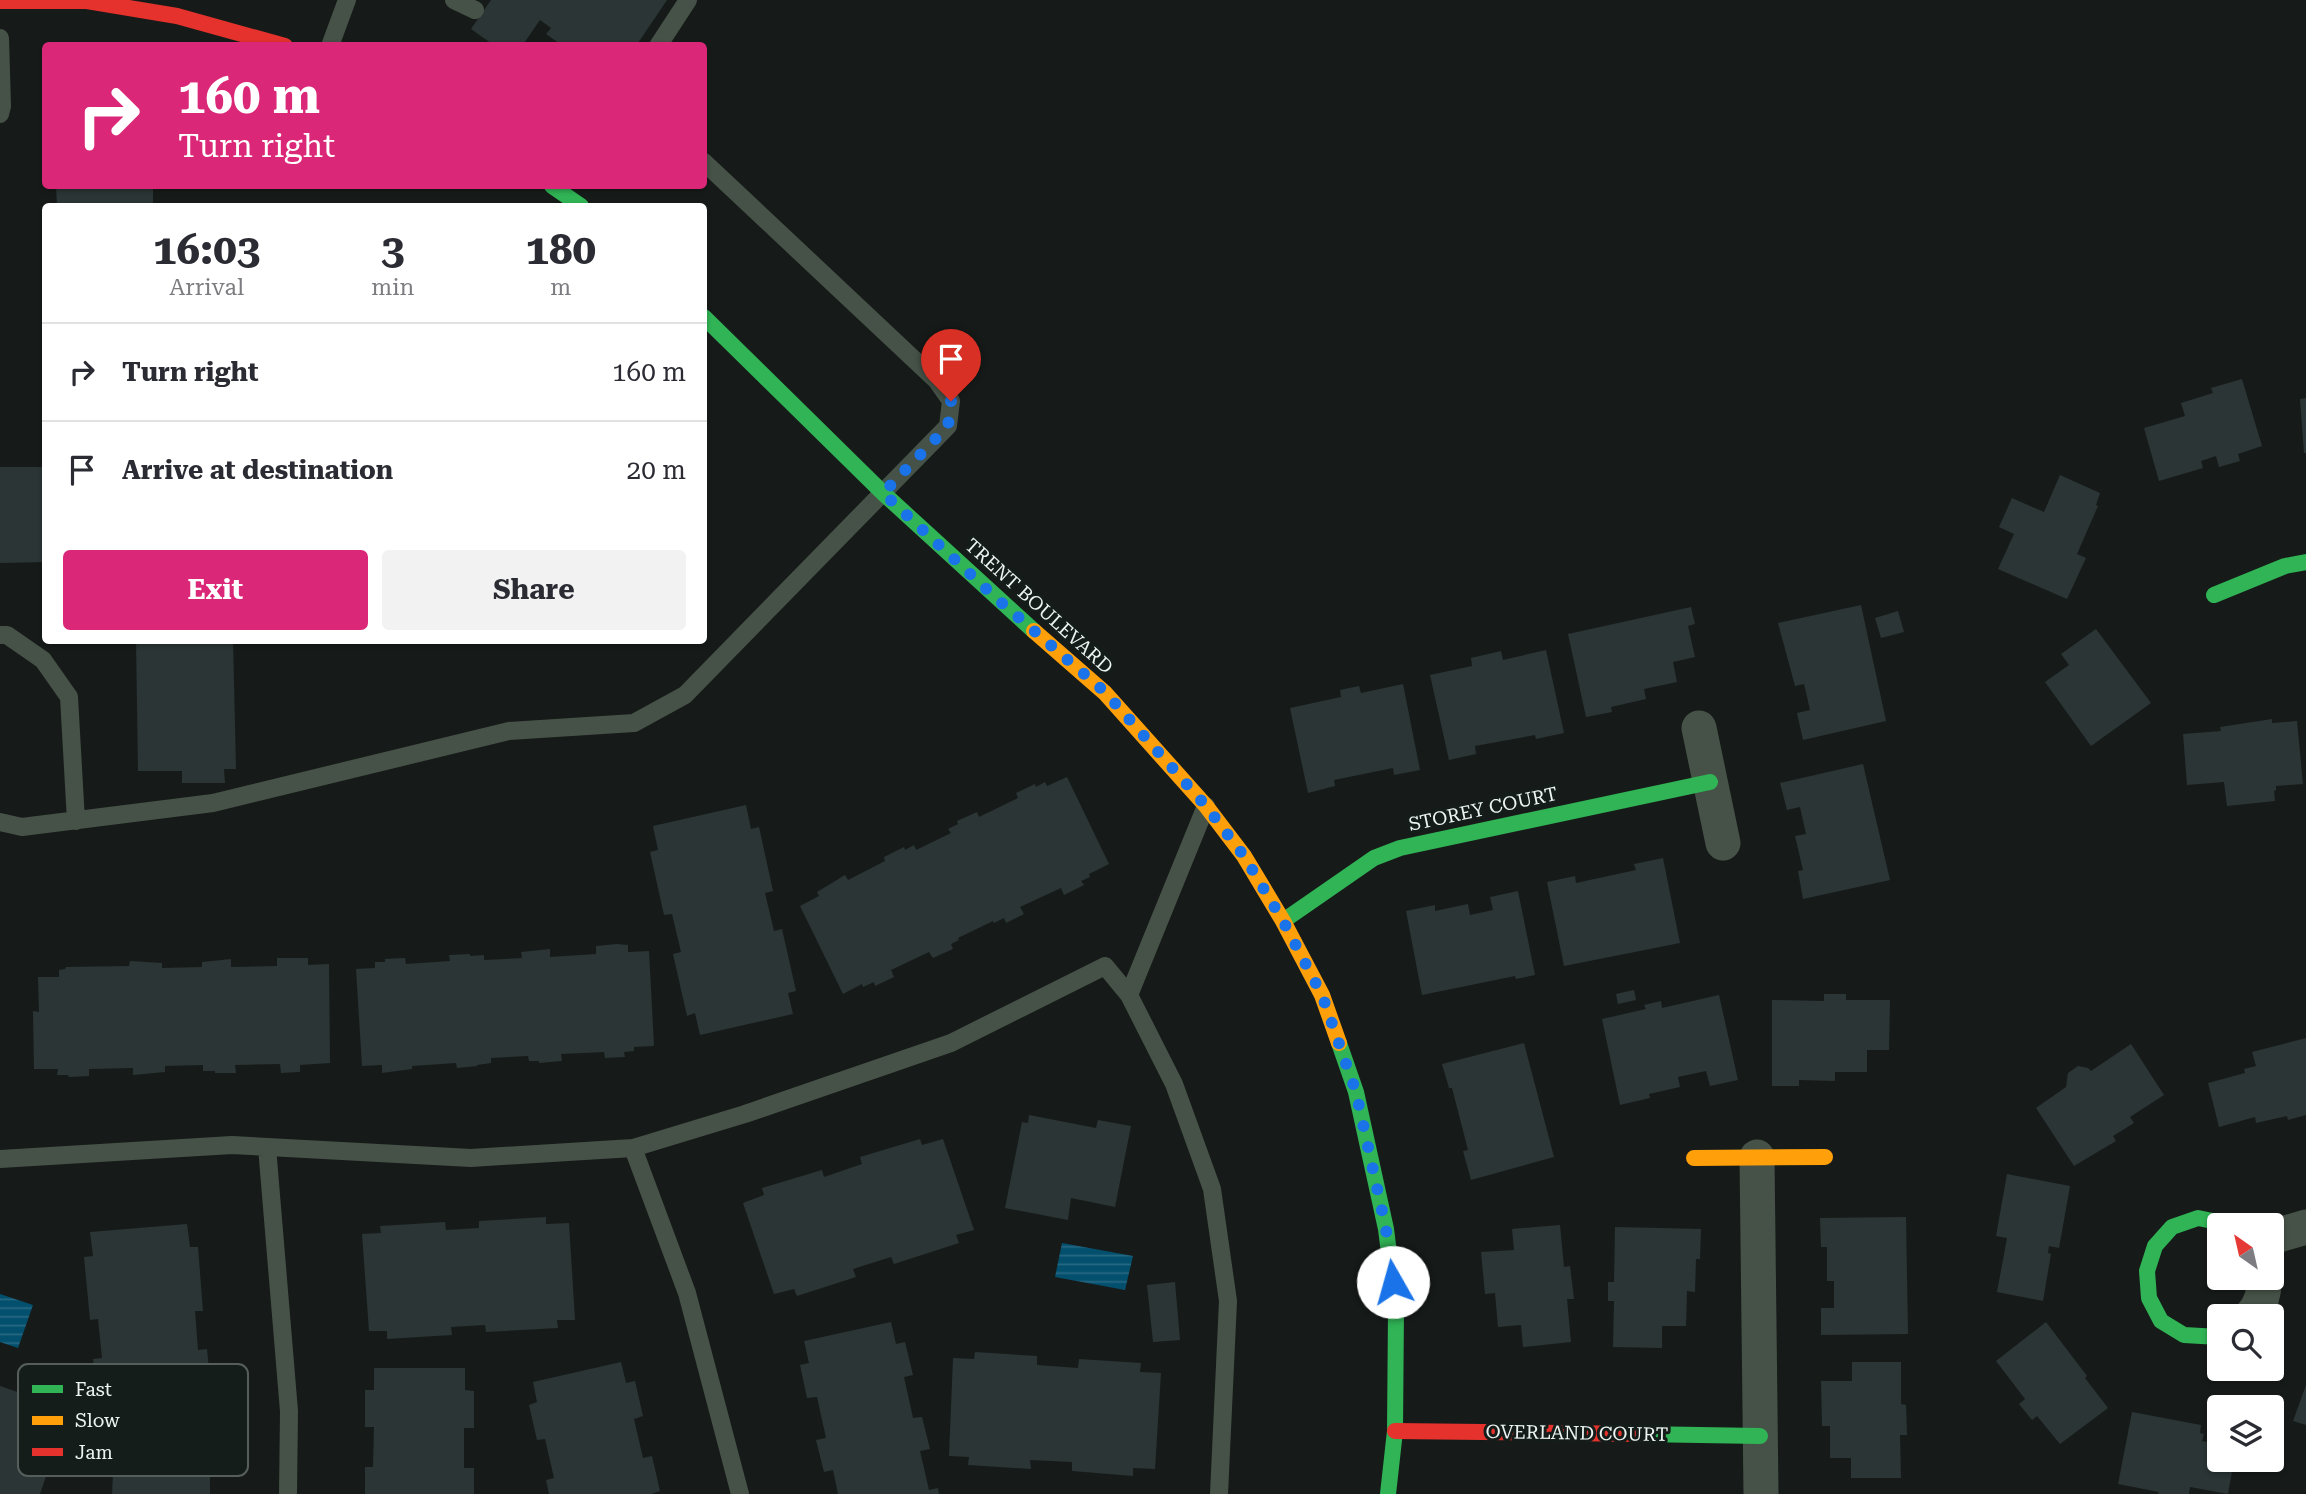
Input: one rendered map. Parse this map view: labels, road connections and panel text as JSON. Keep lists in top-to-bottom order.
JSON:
{
  "streets": {
    "street": ["TRENT BOULEVARD", "STOREY COURT", "OVERLAND COURT"]
  },
  "crossings": [
    ["TRENT BOULEVARD", "STOREY COURT"],
    ["TRENT BOULEVARD", "OVERLAND COURT"]
  ],
  "legend": ["Fast", "Slow", "Jam"],
  "north": "top left",
  "page": {
    "turn": ["160 m", "Turn right"],
    "eta": [
      "16:03",
      "Arrival",
      "3",
      "min",
      "180",
      "m"
    ],
    "list": [
      {
        "name": "Turn right",
        "value": "160 m"
      },
      {
        "name": "Arrive at destination",
        "value": "20 m"
      }
    ],
    "buttons": ["Exit", "Share"]
  }
}
